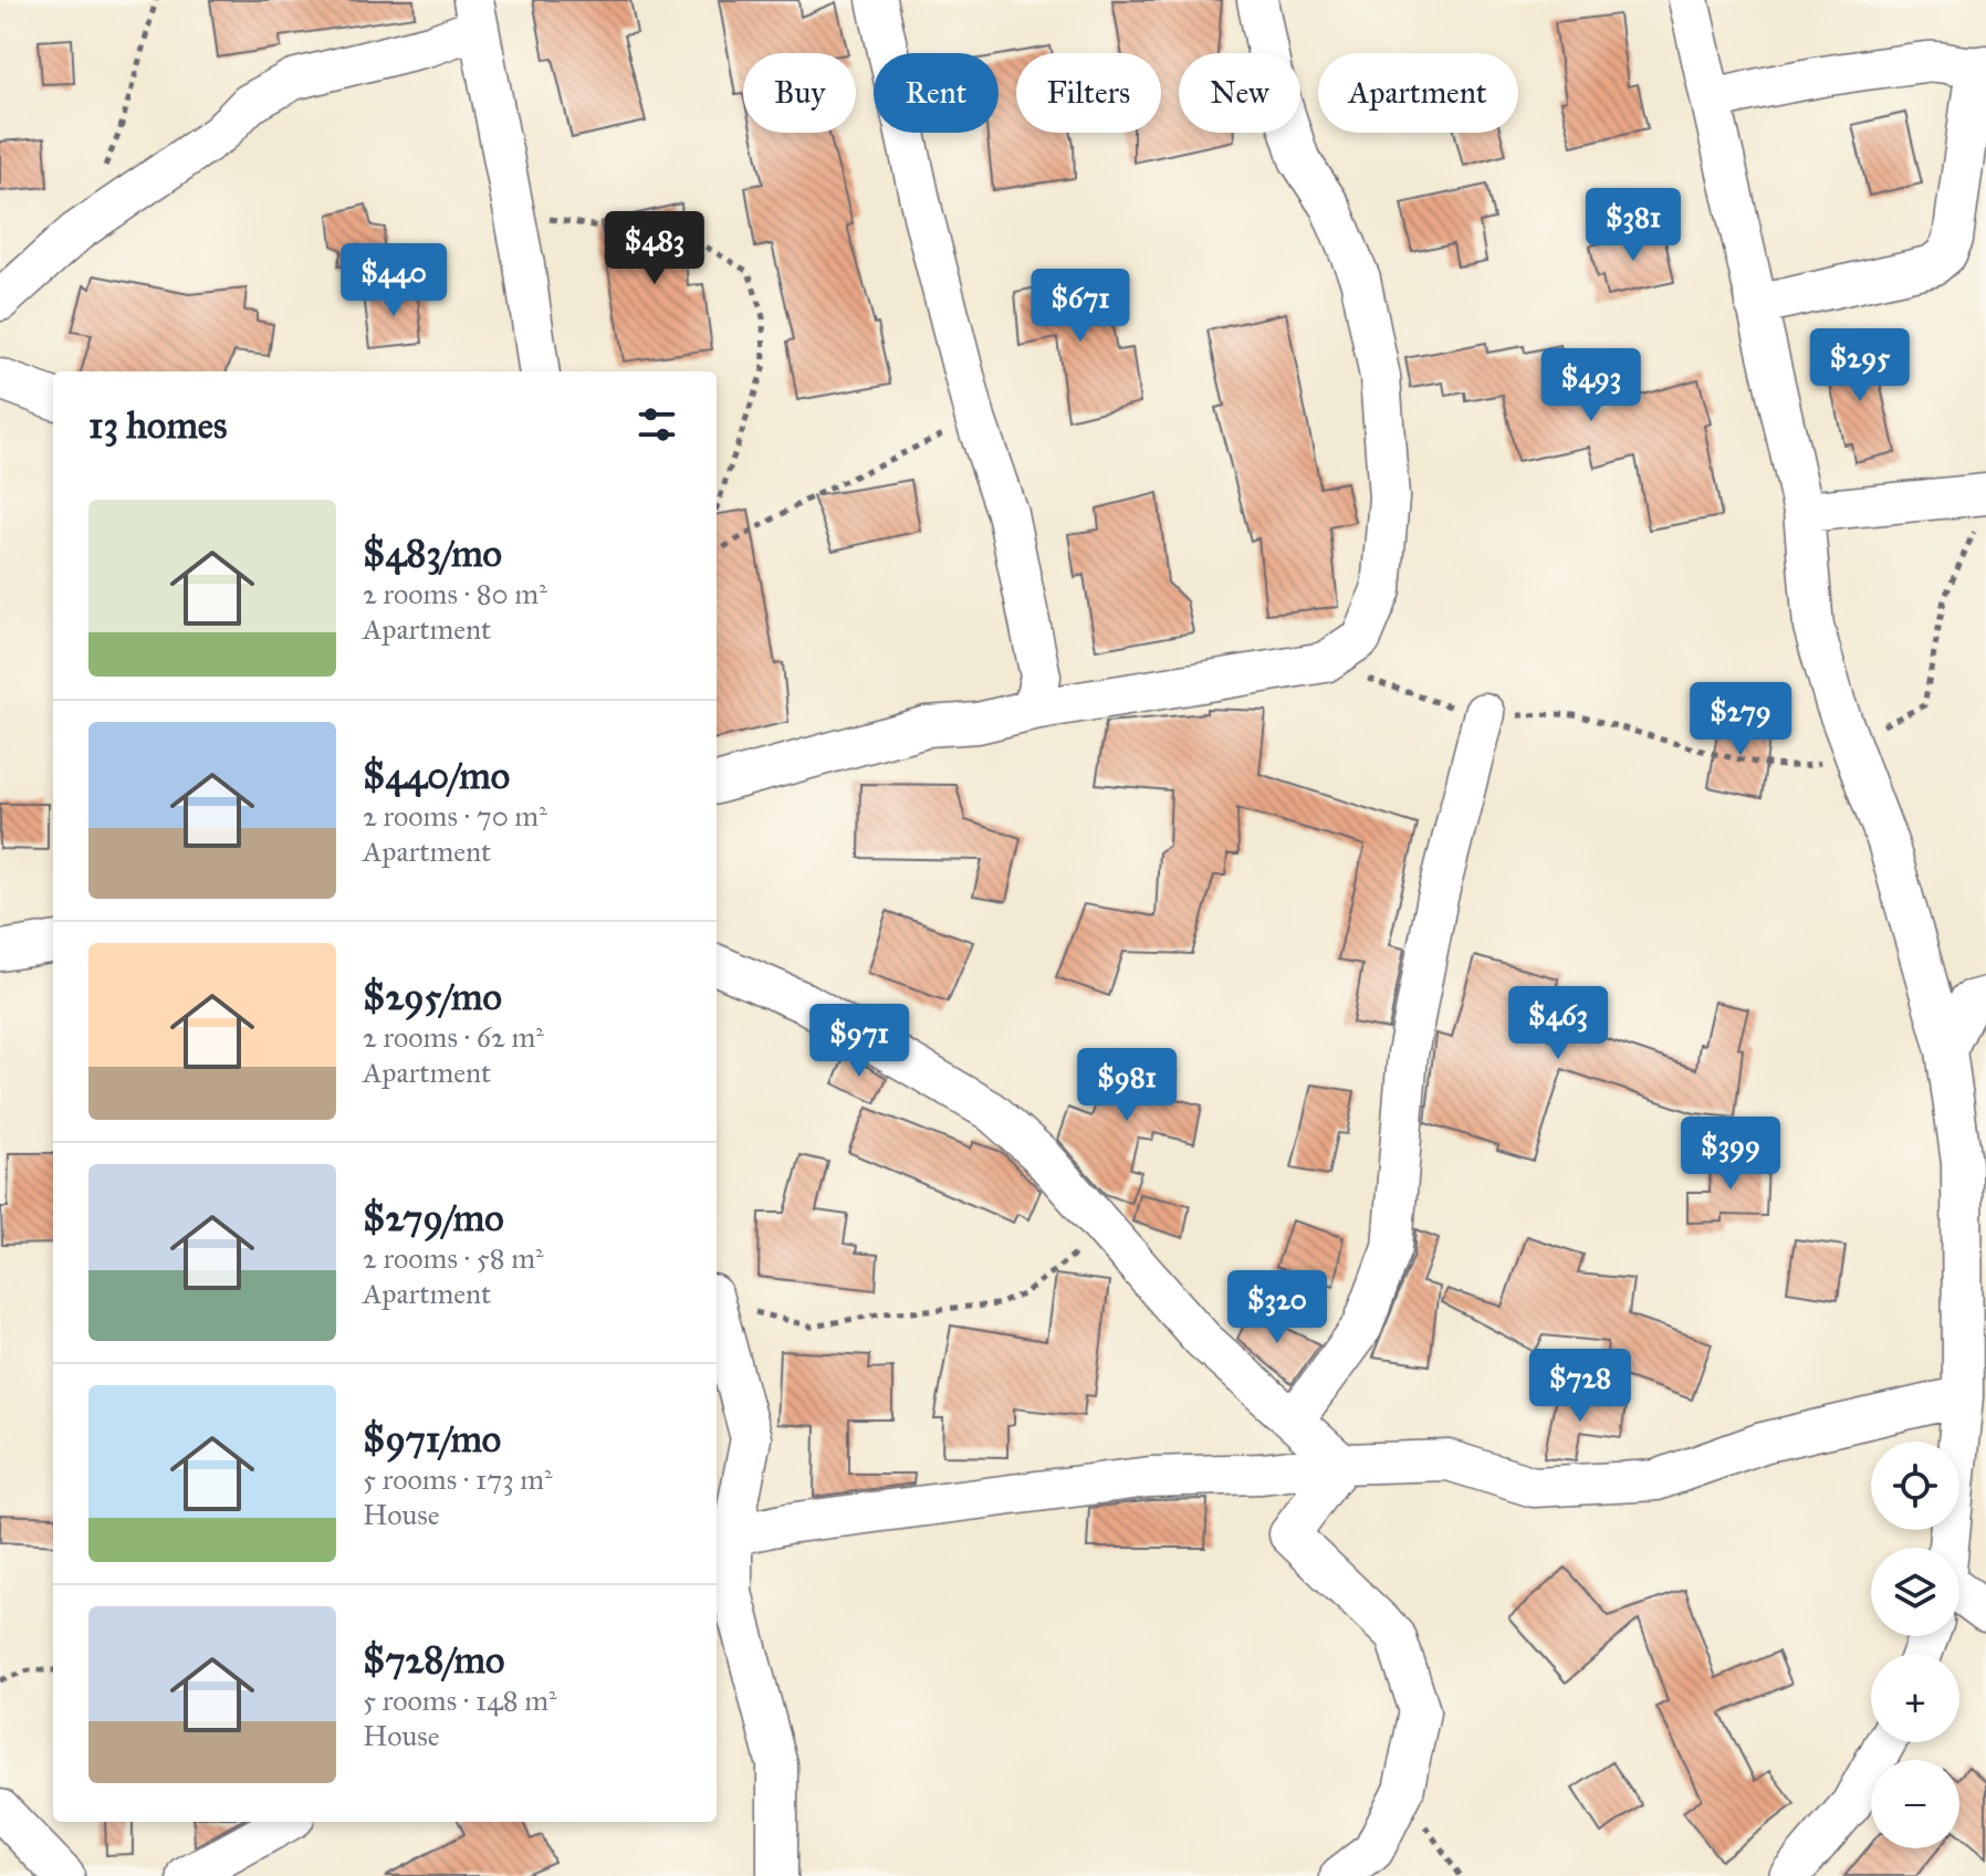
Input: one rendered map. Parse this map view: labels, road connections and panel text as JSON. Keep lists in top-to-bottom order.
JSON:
{
  "page": {
    "chip": [
      "Buy",
      "Rent",
      "Filters",
      "New",
      "Apartment"
    ],
    "price": [
      "$381",
      "$483",
      "$440",
      "$671",
      "$295",
      "$493",
      "$279",
      "$463",
      "$971",
      "$981",
      "$399",
      "$320",
      "$728"
    ],
    "heading": "13 homes",
    "list": [
      {
        "name": "$483/mo",
        "note": "2 rooms · 80 m² · Apartment"
      },
      {
        "name": "$440/mo",
        "note": "2 rooms · 70 m² · Apartment"
      },
      {
        "name": "$295/mo",
        "note": "2 rooms · 62 m² · Apartment"
      },
      {
        "name": "$279/mo",
        "note": "2 rooms · 58 m² · Apartment"
      },
      {
        "name": "$971/mo",
        "note": "5 rooms · 173 m² · House"
      },
      {
        "name": "$728/mo",
        "note": "5 rooms · 148 m² · House"
      }
    ],
    "map_buttons": ["+", "−"]
  }
}
